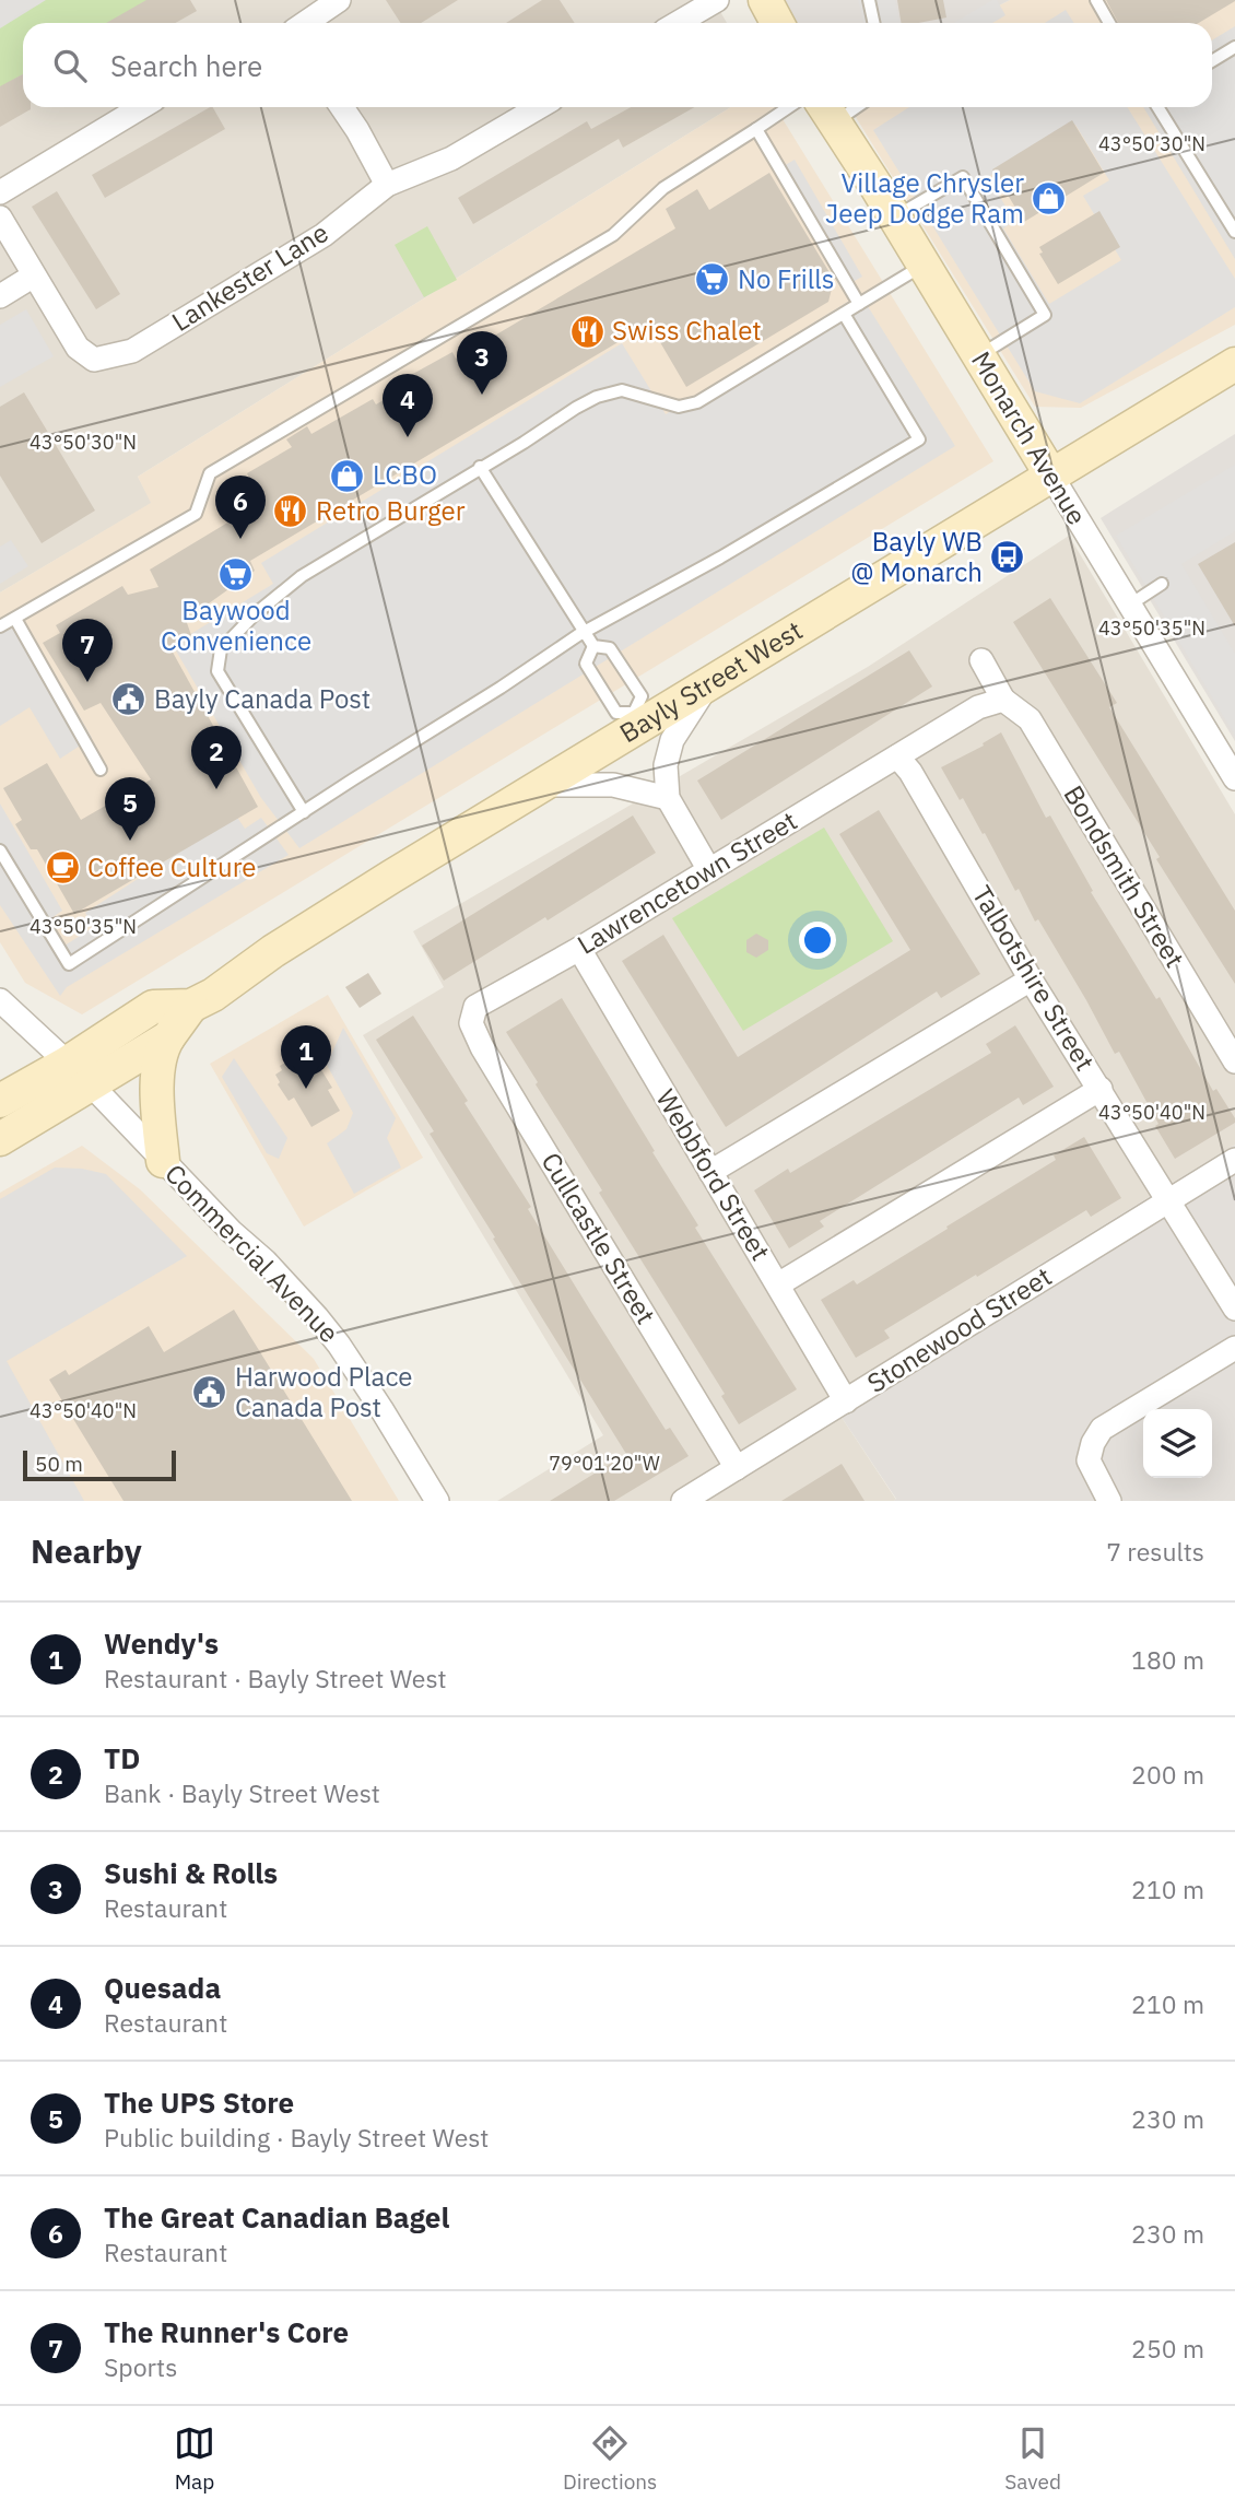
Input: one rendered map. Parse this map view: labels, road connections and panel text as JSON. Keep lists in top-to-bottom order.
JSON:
{
  "streets": {
    "main road": ["Monarch Avenue", "Bayly Street West"],
    "street": [
      "Lankester Lane",
      "Bondsmith Street",
      "Lawrencetown Street",
      "Talbotshire Street",
      "Webbford Street",
      "Cullcastle Street",
      "Commercial Avenue",
      "Stonewood Street"
    ]
  },
  "crossings": [
    ["Monarch Avenue", "Bayly Street West"],
    ["Bayly Street West", "Commercial Avenue"],
    ["Lawrencetown Street", "Talbotshire Street"],
    ["Lawrencetown Street", "Webbford Street"],
    ["Lawrencetown Street", "Cullcastle Street"],
    ["Talbotshire Street", "Stonewood Street"],
    ["Webbford Street", "Stonewood Street"],
    ["Cullcastle Street", "Stonewood Street"]
  ],
  "places": {
    "shop": ["Village Chrysler Jeep Dodge Ram", "LCBO"],
    "supermarket": ["No Frills", "Baywood Convenience"],
    "restaurant": ["Swiss Chalet", "Retro Burger"],
    "bus stop": ["Bayly WB @ Monarch"],
    "public building": ["Bayly Canada Post", "Harwood Place Canada Post"],
    "cafe": ["Coffee Culture"]
  },
  "scale_bar": "50 m",
  "page": {
    "search": "Search here",
    "pins": [
      "3",
      "4",
      "6",
      "7",
      "2",
      "5",
      "1"
    ],
    "scale": "50 m",
    "heading": ["Nearby", "7 results"],
    "list": [
      {
        "mark": "1",
        "name": "Wendy's",
        "note": "Restaurant · Bayly Street West",
        "value": "180 m"
      },
      {
        "mark": "2",
        "name": "TD",
        "note": "Bank · Bayly Street West",
        "value": "200 m"
      },
      {
        "mark": "3",
        "name": "Sushi & Rolls",
        "note": "Restaurant",
        "value": "210 m"
      },
      {
        "mark": "4",
        "name": "Quesada",
        "note": "Restaurant",
        "value": "210 m"
      },
      {
        "mark": "5",
        "name": "The UPS Store",
        "note": "Public building · Bayly Street West",
        "value": "230 m"
      },
      {
        "mark": "6",
        "name": "The Great Canadian Bagel",
        "note": "Restaurant",
        "value": "230 m"
      },
      {
        "mark": "7",
        "name": "The Runner's Core",
        "note": "Sports",
        "value": "250 m"
      }
    ],
    "nav": ["Map", "Directions", "Saved"]
  },
  "coordinates": [
    "43°50'30\"N",
    "43°50'35\"N",
    "43°50'40\"N",
    "79°01'20\"W"
  ]
}
